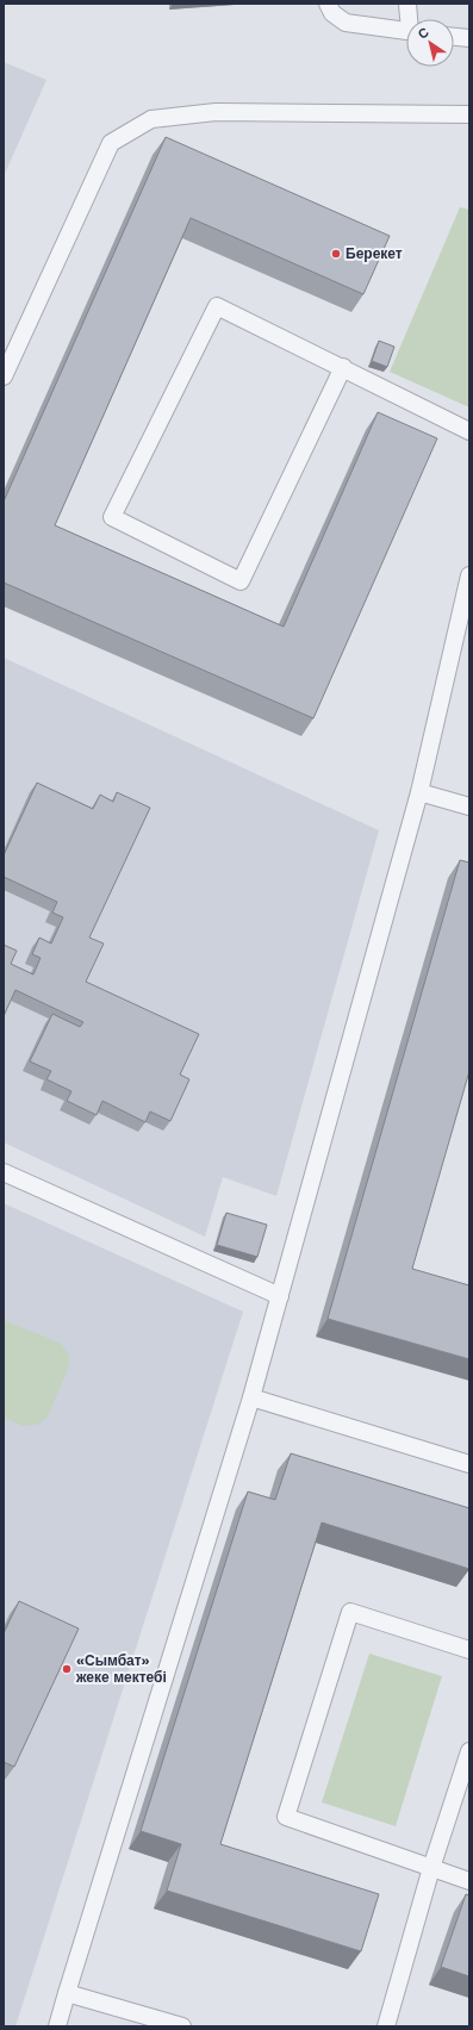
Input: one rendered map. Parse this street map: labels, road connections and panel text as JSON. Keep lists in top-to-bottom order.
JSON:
{
  "places": ["Берекет", "«Сымбат» жеке мектебі"],
  "north": "top left"
}
